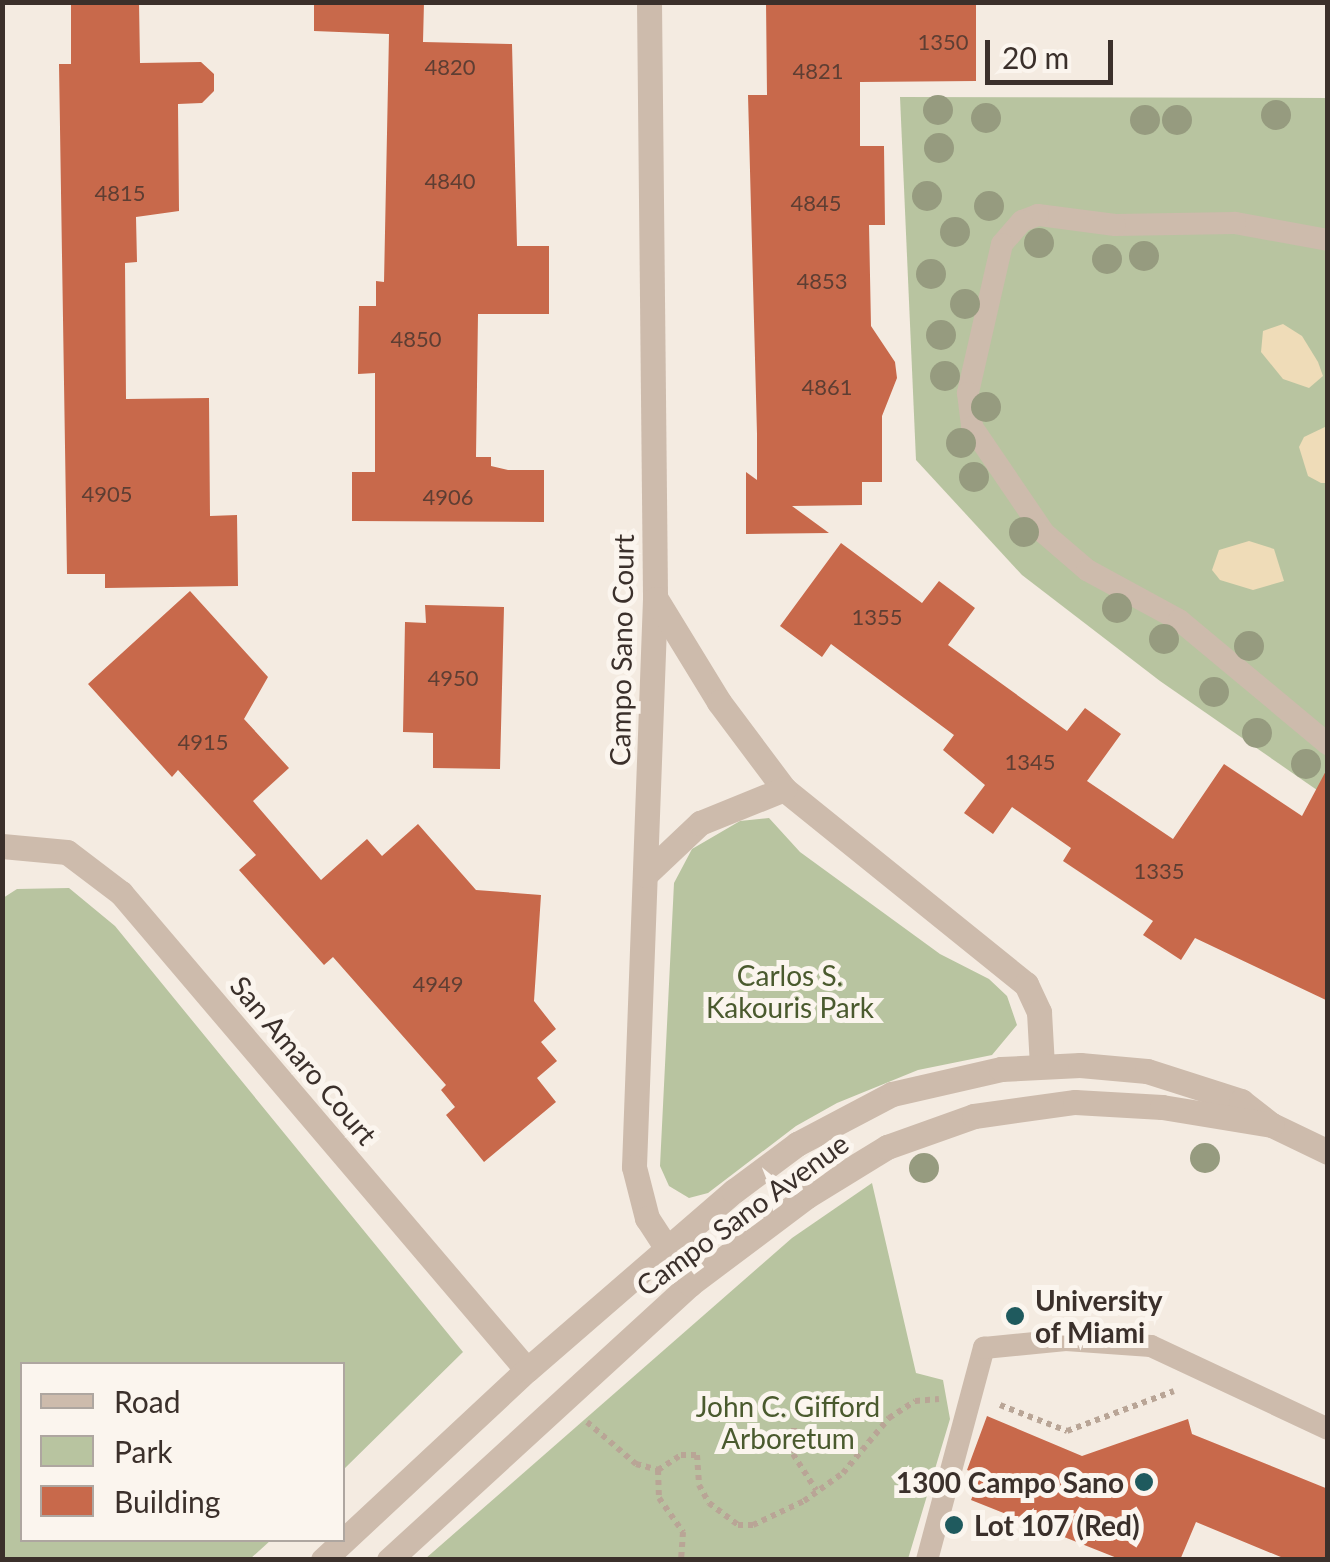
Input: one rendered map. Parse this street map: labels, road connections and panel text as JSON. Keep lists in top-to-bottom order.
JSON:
{
  "streets": {
    "street": ["Campo Sano Court", "San Amaro Court", "Campo Sano Avenue"]
  },
  "crossings": [
    ["Campo Sano Court", "Campo Sano Avenue"],
    ["San Amaro Court", "Campo Sano Avenue"]
  ],
  "parks": ["Carlos S. Kakouris Park", "John C. Gifford Arboretum"],
  "places": ["University of Miami", "1300 Campo Sano", "Lot 107 (Red)"],
  "house_numbers": [
    "1350",
    "4820",
    "4821",
    "4840",
    "4815",
    "4845",
    "4853",
    "4850",
    "4861",
    "4905",
    "4906",
    "1355",
    "4950",
    "4915",
    "1345",
    "1335",
    "4949"
  ],
  "legend": ["Road", "Park", "Building"],
  "scale_bar": "20 m"
}
